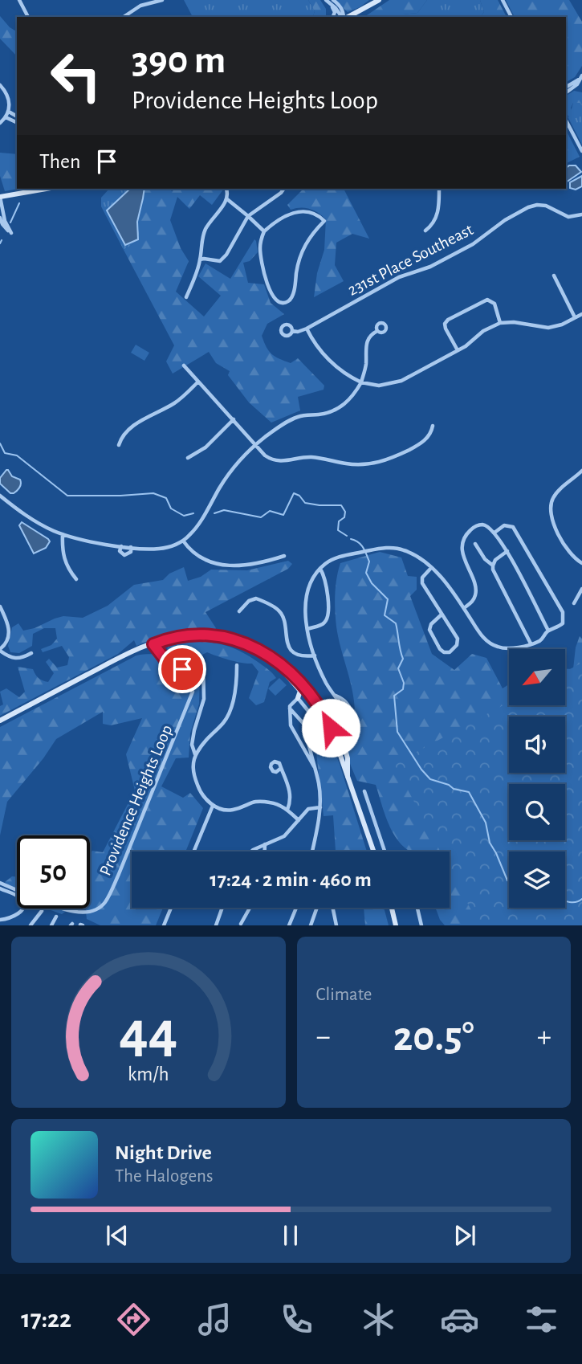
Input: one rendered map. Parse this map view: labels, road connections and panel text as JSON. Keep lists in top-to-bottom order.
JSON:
{
  "streets": {
    "street": ["231st Place Southeast", "Providence Heights Loop"]
  },
  "north": "bottom left",
  "page": {
    "turn": ["390 m", "Providence Heights Loop"],
    "then": "Then",
    "limit": "50",
    "trip": "17:24 · 2 min · 460 m",
    "tile": "Climate",
    "heat": ["−", "20.5°", "+"],
    "song": ["Night Drive", "The Halogens"],
    "tabs": "17:22",
    "gauge": ["44", "km/h"]
  }
}
